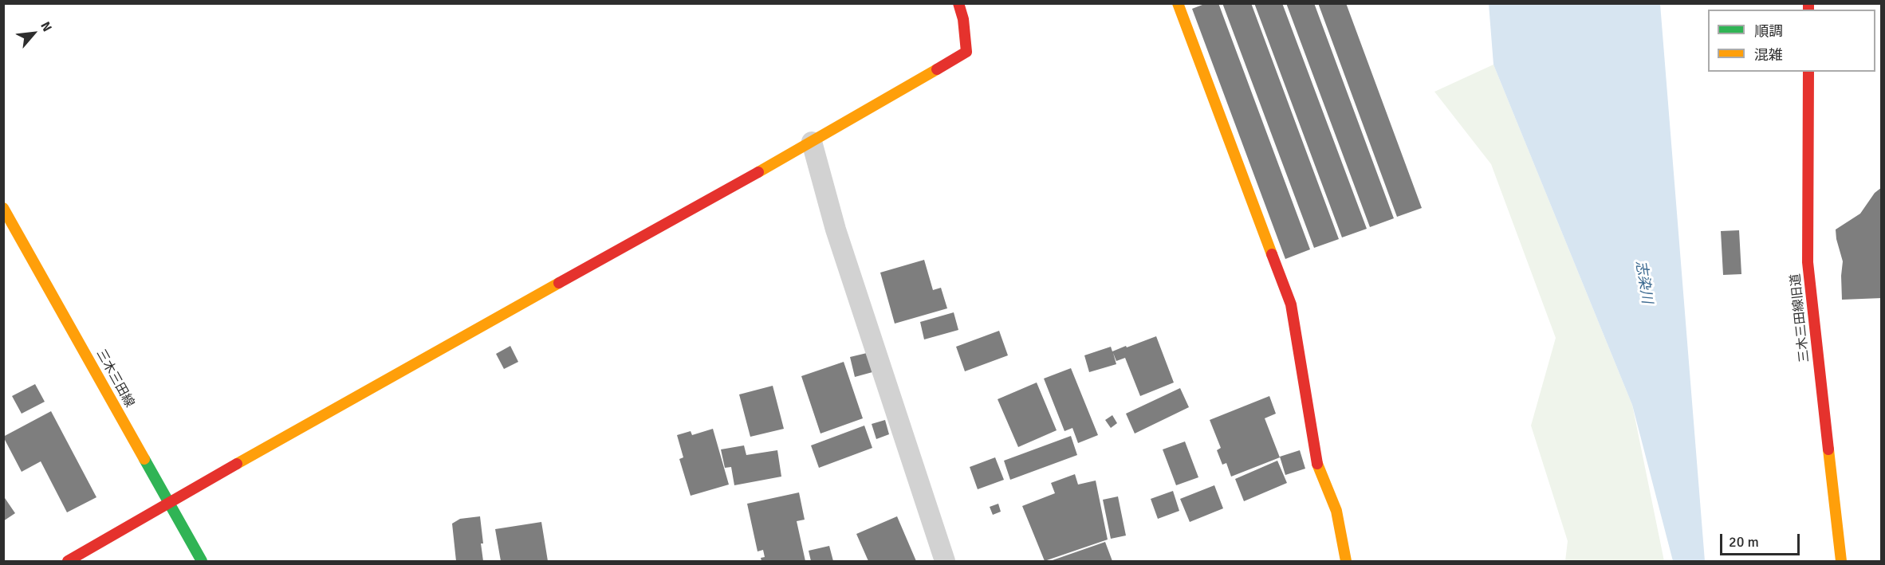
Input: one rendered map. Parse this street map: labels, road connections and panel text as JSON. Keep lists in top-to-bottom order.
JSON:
{
  "streets": {
    "street": ["三木三田線旧道", "三木三田線"]
  },
  "water": ["志染川"],
  "legend": ["順調", "混雑"],
  "scale_bar": "20 m",
  "north": "top right"
}
